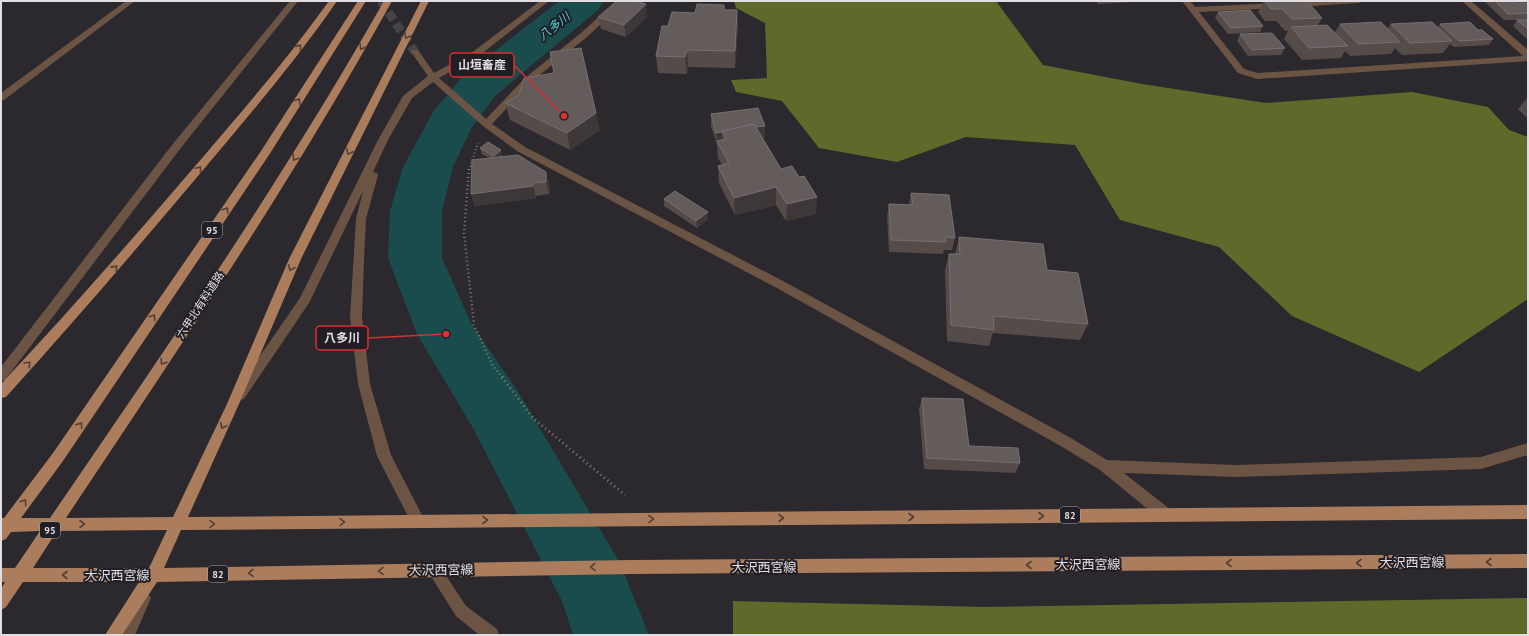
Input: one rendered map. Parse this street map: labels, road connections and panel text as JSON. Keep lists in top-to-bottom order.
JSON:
{
  "streets": {
    "main road": [
      "95",
      "六甲北有料道路",
      "82",
      "大沢西宮線"
    ]
  },
  "water": ["八多川"],
  "places": ["山垣畜産", "八多川"]
}
